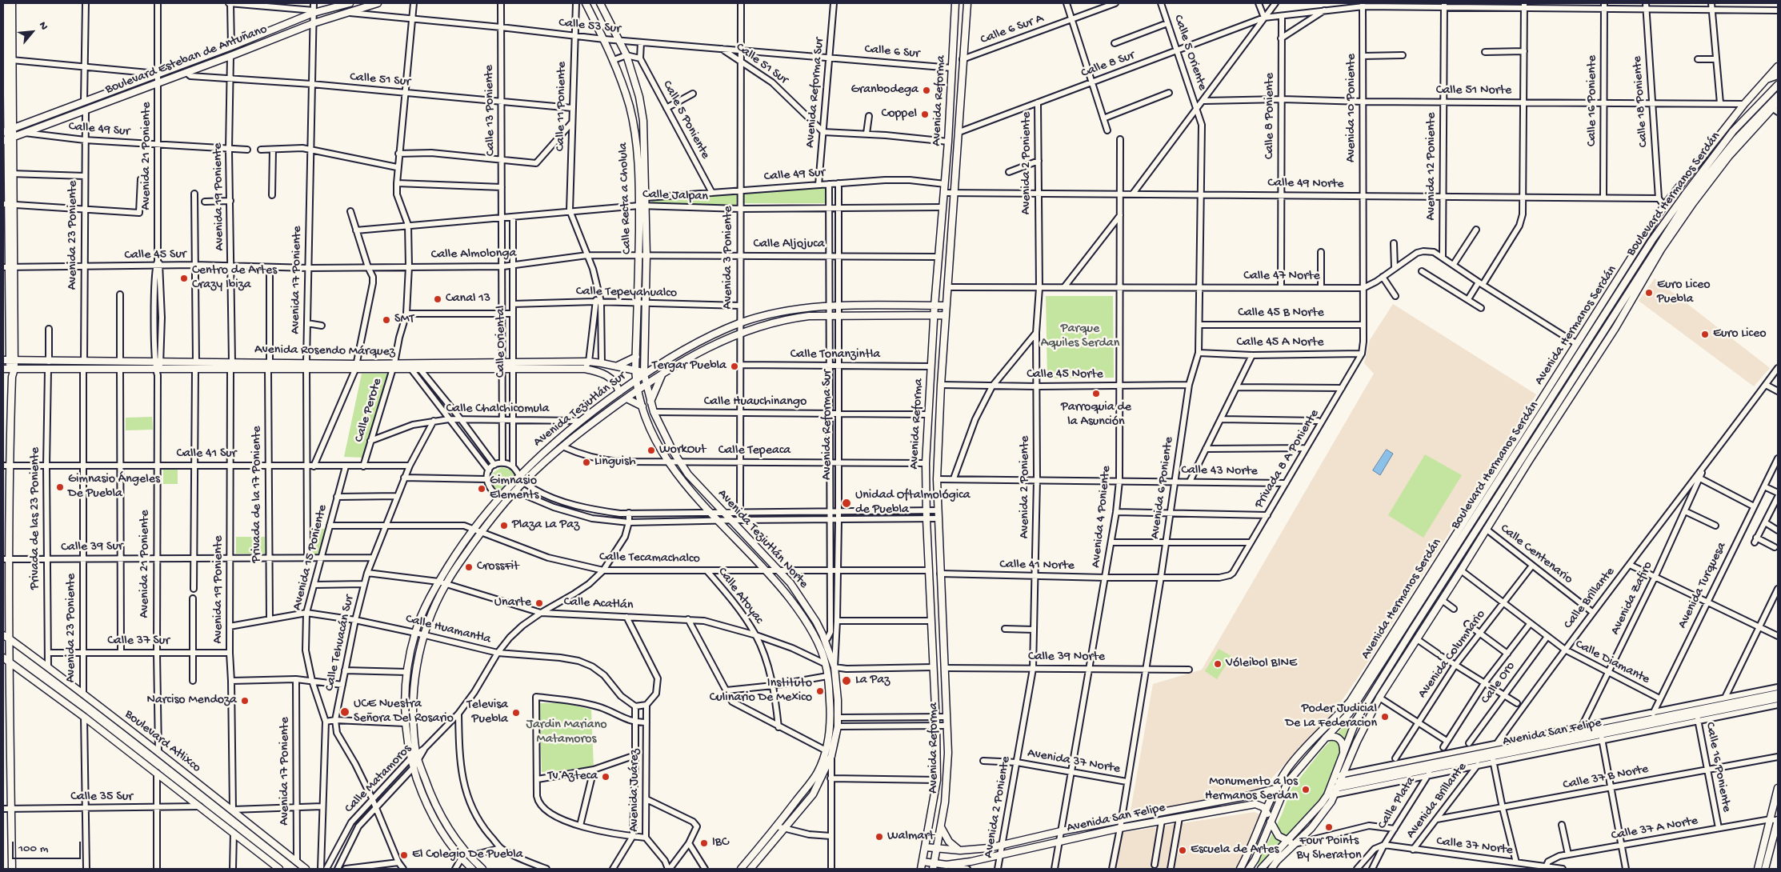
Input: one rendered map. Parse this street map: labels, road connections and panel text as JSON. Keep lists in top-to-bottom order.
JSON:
{
  "streets": {
    "main road": [
      "Boulevard Esteban de Antuñano",
      "Avenida Reforma",
      "Boulevard Hermanos Serdán",
      "Calle Recta a Cholula",
      "Avenida Hermanos Serdán",
      "Avenida Rosendo Márquez",
      "Avenida Teziutlán Sur",
      "Avenida Teziutlán Norte",
      "Avenida San Felipe",
      "Boulevard Atlixco"
    ],
    "street": [
      "Calle 53 Sur",
      "Calle 6 Sur A",
      "Calle 6 Sur",
      "Calle 5 Oriente",
      "Calle 51 Sur",
      "Calle 8 Sur",
      "Calle 51 Norte",
      "Avenida Reforma Sur",
      "Calle 16 Poniente",
      "Calle 18 Poniente",
      "Calle 11 Poniente",
      "Avenida 10 Poniente",
      "Calle 13 Poniente",
      "Calle 8 Poniente",
      "Calle 5 Poniente",
      "Calle 49 Sur",
      "Avenida 21 Poniente",
      "Avenida 2 Poniente",
      "Avenida 12 Poniente",
      "Calle 49 Norte",
      "Calle Jalpan",
      "Avenida 19 Poniente",
      "Avenida 23 Poniente",
      "Calle Aljojuca",
      "Calle Almolonga",
      "Calle 45 Sur",
      "Avenida 3 Poniente",
      "Calle 47 Norte",
      "Avenida 17 Poniente",
      "Calle Tepeyahualco",
      "Calle 45 B Norte",
      "Calle Oriental",
      "Calle 45 A Norte",
      "Calle Tonanzintla",
      "Calle 45 Norte",
      "Calle Huauchinango",
      "Calle Chalchicomula",
      "Calle Perote",
      "Calle Tepeaca",
      "Calle 41 Sur",
      "Privada 8 A Poniente",
      "Calle 43 Norte",
      "Avenida 6 Poniente",
      "Privada de la 17 Poniente",
      "Avenida 4 Poniente",
      "Privada de las 23 Poniente",
      "Calle 39 Sur",
      "Calle Centenario",
      "Avenida 15 Poniente",
      "Calle Tecamachalco",
      "Calle 41 Norte",
      "Avenida Turquesa",
      "Calle Atoyac",
      "Calle Brillante",
      "Avenida Zafiro",
      "Calle Acatlán",
      "Calle Huamantla",
      "Calle 37 Sur",
      "Calle Tehuacán Sur",
      "Avenida Columnario",
      "Calle 39 Norte",
      "Calle Diamante",
      "Calle Oro",
      "Avenida 37 Norte",
      "Calle 37 B Norte",
      "Calle Matamoros",
      "Avenida Juárez",
      "Calle 35 Sur",
      "Avenida Brillante",
      "Calle Plata",
      "Calle 37 A Norte",
      "Calle 37 Norte"
    ]
  },
  "crossings": [
    ["Calle 53 Sur", "Calle 6 Sur"],
    ["Calle 53 Sur", "Boulevard Esteban de Antuñano"],
    ["Calle 53 Sur", "Calle 51 Sur"],
    ["Calle 53 Sur", "Avenida Reforma Sur"],
    ["Calle 53 Sur", "Calle 11 Poniente"],
    ["Calle 53 Sur", "Calle 13 Poniente"],
    ["Calle 53 Sur", "Calle Recta a Cholula"],
    ["Calle 53 Sur", "Avenida 3 Poniente"],
    ["Calle 6 Sur A", "Avenida Reforma"],
    ["Calle 6 Sur", "Avenida Reforma Sur"],
    ["Calle 6 Sur", "Avenida Reforma"],
    ["Calle 5 Oriente", "Calle 8 Sur"],
    ["Calle 5 Oriente", "Avenida 6 Poniente"],
    ["Boulevard Esteban de Antuñano", "Calle 51 Sur"],
    ["Boulevard Esteban de Antuñano", "Calle 49 Sur"],
    ["Boulevard Esteban de Antuñano", "Avenida 21 Poniente"],
    ["Boulevard Esteban de Antuñano", "Avenida 19 Poniente"],
    ["Boulevard Esteban de Antuñano", "Avenida 23 Poniente"],
    ["Boulevard Esteban de Antuñano", "Avenida 17 Poniente"],
    ["Calle 51 Sur", "Avenida Reforma Sur"],
    ["Calle 51 Sur", "Calle 11 Poniente"],
    ["Calle 51 Sur", "Calle 13 Poniente"],
    ["Calle 51 Sur", "Avenida 19 Poniente"],
    ["Calle 51 Sur", "Avenida 3 Poniente"],
    ["Calle 51 Sur", "Avenida 17 Poniente"],
    ["Calle 8 Sur", "Avenida Reforma"],
    ["Calle 8 Sur", "Avenida 2 Poniente"],
    ["Calle 51 Norte", "Calle 16 Poniente"],
    ["Calle 51 Norte", "Calle 18 Poniente"],
    ["Calle 51 Norte", "Avenida 10 Poniente"],
    ["Calle 51 Norte", "Calle 8 Poniente"],
    ["Calle 51 Norte", "Avenida 12 Poniente"],
    ["Calle 51 Norte", "Avenida Hermanos Serdán"],
    ["Avenida Reforma Sur", "Calle 49 Sur"],
    ["Avenida Reforma Sur", "Calle Jalpan"],
    ["Avenida Reforma Sur", "Calle Aljojuca"],
    ["Avenida Reforma Sur", "Calle Tonanzintla"],
    ["Avenida Reforma Sur", "Calle Huauchinango"],
    ["Avenida Reforma Sur", "Avenida Teziutlán Sur"],
    ["Avenida Reforma Sur", "Calle Tepeaca"],
    ["Avenida Reforma Sur", "Avenida Teziutlán Norte"],
    ["Avenida Reforma Sur", "Calle Tecamachalco"],
    ["Avenida Reforma", "Calle 49 Sur"],
    ["Avenida Reforma", "Calle 49 Norte"],
    ["Avenida Reforma", "Calle Jalpan"],
    ["Avenida Reforma", "Calle Aljojuca"],
    ["Avenida Reforma", "Calle 47 Norte"],
    ["Avenida Reforma", "Calle Tonanzintla"],
    ["Avenida Reforma", "Calle 45 Norte"],
    ["Avenida Reforma", "Calle Huauchinango"],
    ["Avenida Reforma", "Avenida Teziutlán Sur"],
    ["Avenida Reforma", "Calle Tepeaca"],
    ["Avenida Reforma", "Calle 43 Norte"],
    ["Avenida Reforma", "Calle Tecamachalco"],
    ["Avenida Reforma", "Calle 41 Norte"],
    ["Avenida Reforma", "Calle 39 Norte"],
    ["Avenida Reforma", "Avenida San Felipe"],
    ["Calle 16 Poniente", "Calle 49 Norte"],
    ["Calle 16 Poniente", "Avenida San Felipe"],
    ["Calle 16 Poniente", "Calle 37 B Norte"],
    ["Calle 16 Poniente", "Calle 37 A Norte"],
    ["Calle 18 Poniente", "Calle 49 Norte"],
    ["Calle 11 Poniente", "Calle Jalpan"],
    ["Avenida 10 Poniente", "Calle 49 Norte"],
    ["Avenida 10 Poniente", "Calle 47 Norte"],
    ["Avenida 10 Poniente", "Calle 45 B Norte"],
    ["Avenida 10 Poniente", "Calle 45 A Norte"],
    ["Avenida 10 Poniente", "Privada 8 A Poniente"],
    ["Calle 13 Poniente", "Calle Jalpan"],
    ["Calle 13 Poniente", "Calle Oriental"],
    ["Calle 8 Poniente", "Calle 49 Norte"],
    ["Calle 8 Poniente", "Calle 47 Norte"],
    ["Calle 5 Poniente", "Calle 49 Sur"],
    ["Calle 49 Sur", "Avenida 21 Poniente"],
    ["Calle 49 Sur", "Avenida 19 Poniente"],
    ["Calle 49 Sur", "Calle Recta a Cholula"],
    ["Calle 49 Sur", "Avenida 23 Poniente"],
    ["Calle 49 Sur", "Avenida 3 Poniente"],
    ["Avenida 21 Poniente", "Calle 45 Sur"],
    ["Avenida 21 Poniente", "Avenida Rosendo Márquez"],
    ["Avenida 21 Poniente", "Calle 41 Sur"],
    ["Avenida 21 Poniente", "Calle 39 Sur"],
    ["Avenida 21 Poniente", "Calle 37 Sur"],
    ["Avenida 21 Poniente", "Boulevard Atlixco"],
    ["Avenida 2 Poniente", "Calle 49 Norte"],
    ["Avenida 2 Poniente", "Calle 47 Norte"],
    ["Avenida 2 Poniente", "Calle 45 Norte"],
    ["Avenida 2 Poniente", "Calle 43 Norte"],
    ["Avenida 2 Poniente", "Calle 41 Norte"],
    ["Avenida 2 Poniente", "Calle 39 Norte"],
    ["Avenida 2 Poniente", "Avenida San Felipe"],
    ["Avenida 2 Poniente", "Avenida 37 Norte"],
    ["Avenida 12 Poniente", "Calle 49 Norte"],
    ["Avenida 12 Poniente", "Calle 47 Norte"],
    ["Calle 49 Norte", "Avenida 6 Poniente"],
    ["Calle 49 Norte", "Avenida 4 Poniente"],
    ["Boulevard Hermanos Serdán", "Avenida San Felipe"],
    ["Calle Jalpan", "Calle Recta a Cholula"],
    ["Calle Jalpan", "Avenida 3 Poniente"],
    ["Calle Jalpan", "Calle Oriental"],
    ["Calle Jalpan", "Calle Perote"],
    ["Avenida 19 Poniente", "Calle 45 Sur"],
    ["Avenida 19 Poniente", "Avenida Rosendo Márquez"],
    ["Avenida 19 Poniente", "Calle 41 Sur"],
    ["Avenida 19 Poniente", "Calle 39 Sur"],
    ["Avenida 19 Poniente", "Calle Huamantla"],
    ["Avenida 19 Poniente", "Calle 37 Sur"],
    ["Avenida 19 Poniente", "Boulevard Atlixco"],
    ["Calle Recta a Cholula", "Calle Aljojuca"],
    ["Calle Recta a Cholula", "Calle Almolonga"],
    ["Calle Recta a Cholula", "Calle Tepeyahualco"],
    ["Calle Recta a Cholula", "Avenida Rosendo Márquez"],
    ["Calle Recta a Cholula", "Avenida Teziutlán Sur"],
    ["Calle Recta a Cholula", "Avenida Teziutlán Norte"],
    ["Avenida 23 Poniente", "Calle 45 Sur"],
    ["Avenida 23 Poniente", "Avenida Rosendo Márquez"],
    ["Avenida 23 Poniente", "Calle 41 Sur"],
    ["Avenida 23 Poniente", "Calle 39 Sur"],
    ["Avenida 23 Poniente", "Calle 37 Sur"],
    ["Avenida 23 Poniente", "Boulevard Atlixco"],
    ["Calle Aljojuca", "Calle Almolonga"],
    ["Calle Aljojuca", "Avenida 3 Poniente"],
    ["Calle Almolonga", "Calle 45 Sur"],
    ["Calle Almolonga", "Avenida 17 Poniente"],
    ["Calle Almolonga", "Calle Oriental"],
    ["Calle Almolonga", "Calle Perote"],
    ["Calle 45 Sur", "Avenida 17 Poniente"],
    ["Avenida 3 Poniente", "Calle Tepeyahualco"],
    ["Avenida 3 Poniente", "Calle Tonanzintla"],
    ["Avenida 3 Poniente", "Calle Huauchinango"],
    ["Avenida 3 Poniente", "Avenida Teziutlán Sur"],
    ["Avenida 3 Poniente", "Calle Tepeaca"],
    ["Calle 47 Norte", "Avenida Hermanos Serdán"],
    ["Calle 47 Norte", "Avenida 6 Poniente"],
    ["Calle 47 Norte", "Avenida 4 Poniente"],
    ["Avenida 17 Poniente", "Avenida Rosendo Márquez"],
    ["Avenida 17 Poniente", "Calle 41 Sur"],
    ["Avenida 17 Poniente", "Calle 39 Sur"],
    ["Avenida 17 Poniente", "Boulevard Atlixco"],
    ["Calle Tepeyahualco", "Calle Oriental"],
    ["Calle 45 B Norte", "Avenida 6 Poniente"],
    ["Avenida Hermanos Serdán", "Avenida San Felipe"],
    ["Calle Oriental", "Avenida Rosendo Márquez"],
    ["Calle Oriental", "Calle Chalchicomula"],
    ["Calle Oriental", "Avenida Teziutlán Sur"],
    ["Calle 45 A Norte", "Privada 8 A Poniente"],
    ["Calle 45 A Norte", "Avenida 6 Poniente"],
    ["Avenida Rosendo Márquez", "Avenida Teziutlán Sur"],
    ["Avenida Rosendo Márquez", "Calle Perote"],
    ["Avenida Rosendo Márquez", "Privada de la 17 Poniente"],
    ["Avenida Rosendo Márquez", "Privada de las 23 Poniente"],
    ["Avenida Rosendo Márquez", "Avenida Teziutlán Norte"],
    ["Calle 45 Norte", "Avenida 6 Poniente"],
    ["Calle 45 Norte", "Avenida 4 Poniente"],
    ["Calle Huauchinango", "Avenida Teziutlán Norte"],
    ["Calle Chalchicomula", "Avenida Teziutlán Sur"],
    ["Calle Chalchicomula", "Calle Perote"],
    ["Calle Chalchicomula", "Calle Tehuacán Sur"],
    ["Avenida Teziutlán Sur", "Calle Tepeaca"],
    ["Avenida Teziutlán Sur", "Avenida Teziutlán Norte"],
    ["Avenida Teziutlán Sur", "Calle Tecamachalco"],
    ["Avenida Teziutlán Sur", "Calle Acatlán"],
    ["Avenida Teziutlán Sur", "Calle Huamantla"],
    ["Avenida Teziutlán Sur", "Calle Matamoros"],
    ["Calle Perote", "Calle 41 Sur"],
    ["Calle Tepeaca", "Avenida Teziutlán Norte"],
    ["Calle 41 Sur", "Privada de la 17 Poniente"],
    ["Calle 41 Sur", "Privada de las 23 Poniente"],
    ["Calle 41 Sur", "Avenida 15 Poniente"],
    ["Calle 41 Sur", "Calle Tehuacán Sur"],
    ["Privada 8 A Poniente", "Calle 43 Norte"],
    ["Privada 8 A Poniente", "Calle 41 Norte"],
    ["Calle 43 Norte", "Avenida 6 Poniente"],
    ["Calle 43 Norte", "Avenida 4 Poniente"],
    ["Avenida 6 Poniente", "Calle 41 Norte"],
    ["Avenida 6 Poniente", "Calle 39 Norte"],
    ["Avenida 6 Poniente", "Avenida San Felipe"],
    ["Avenida 6 Poniente", "Avenida 37 Norte"],
    ["Privada de la 17 Poniente", "Calle 39 Sur"],
    ["Privada de la 17 Poniente", "Calle Huamantla"],
    ["Avenida 4 Poniente", "Calle 41 Norte"],
    ["Avenida 4 Poniente", "Calle 39 Norte"],
    ["Avenida 4 Poniente", "Avenida San Felipe"],
    ["Avenida 4 Poniente", "Avenida 37 Norte"],
    ["Privada de las 23 Poniente", "Calle 39 Sur"],
    ["Privada de las 23 Poniente", "Calle 37 Sur"],
    ["Privada de las 23 Poniente", "Boulevard Atlixco"],
    ["Avenida Teziutlán Norte", "Calle Tecamachalco"],
    ["Avenida Teziutlán Norte", "Calle Acatlán"],
    ["Calle 39 Sur", "Avenida 15 Poniente"],
    ["Calle 39 Sur", "Calle Tehuacán Sur"],
    ["Calle Centenario", "Calle Brillante"],
    ["Calle Centenario", "Avenida Columnario"],
    ["Avenida 15 Poniente", "Calle Tecamachalco"],
    ["Avenida 15 Poniente", "Calle Huamantla"],
    ["Calle Tecamachalco", "Calle Atoyac"],
    ["Calle Tecamachalco", "Calle Tehuacán Sur"],
    ["Calle Tecamachalco", "Calle Matamoros"],
    ["Avenida Turquesa", "Calle Diamante"],
    ["Avenida Turquesa", "Avenida San Felipe"],
    ["Calle Atoyac", "Calle Acatlán"],
    ["Calle Brillante", "Avenida Zafiro"],
    ["Calle Brillante", "Calle Diamante"],
    ["Calle Brillante", "Avenida San Felipe"],
    ["Avenida Zafiro", "Calle Diamante"],
    ["Avenida Zafiro", "Avenida San Felipe"],
    ["Calle Acatlán", "Calle Tehuacán Sur"],
    ["Calle Acatlán", "Calle Matamoros"],
    ["Calle Huamantla", "Calle Tehuacán Sur"],
    ["Calle Huamantla", "Calle Matamoros"],
    ["Calle Huamantla", "Avenida Juárez"],
    ["Calle Tehuacán Sur", "Calle Matamoros"],
    ["Avenida Columnario", "Calle Diamante"],
    ["Calle Diamante", "Calle Oro"],
    ["Avenida San Felipe", "Avenida Brillante"],
    ["Avenida San Felipe", "Calle Plata"],
    ["Calle 37 B Norte", "Avenida Brillante"],
    ["Avenida Brillante", "Calle 37 Norte"],
    ["Calle Plata", "Calle 37 Norte"],
    ["Calle 37 A Norte", "Calle 37 Norte"]
  ],
  "parks": ["Parque Aquiles Serdan", "Jardin Mariano Matamoros"],
  "places": [
    "Granbodega",
    "Coppel",
    "Centro de Artes Crazy Ibiza",
    "Euro Liceo Puebla",
    "Canal 13",
    "SMT",
    "Euro Liceo",
    "Tergar Puebla",
    "Parroquia de la Asunción",
    "WorkOut",
    "Linguish",
    "Gimnasio Ángeles De Puebla",
    "Gimnasio Elements",
    "Unidad Oftalmológica de Puebla",
    "Plaza La Paz",
    "CrossFit",
    "Unarte",
    "Vóleibol BINE",
    "La Paz",
    "Instituto Culinario De Mexico",
    "Narciso Mendoza",
    "UCE Nuestra Señora Del Rosario",
    "Televisa Puebla",
    "Poder Judicial De La Federacion",
    "Tv Azteca",
    "Monumento a los Hermanos Serdan",
    "Four Points By Sheraton",
    "Walmart",
    "IBC",
    "Escuela de Artes",
    "El Colegio De Puebla"
  ],
  "scale_bar": "100 m",
  "north": "top right"
}
